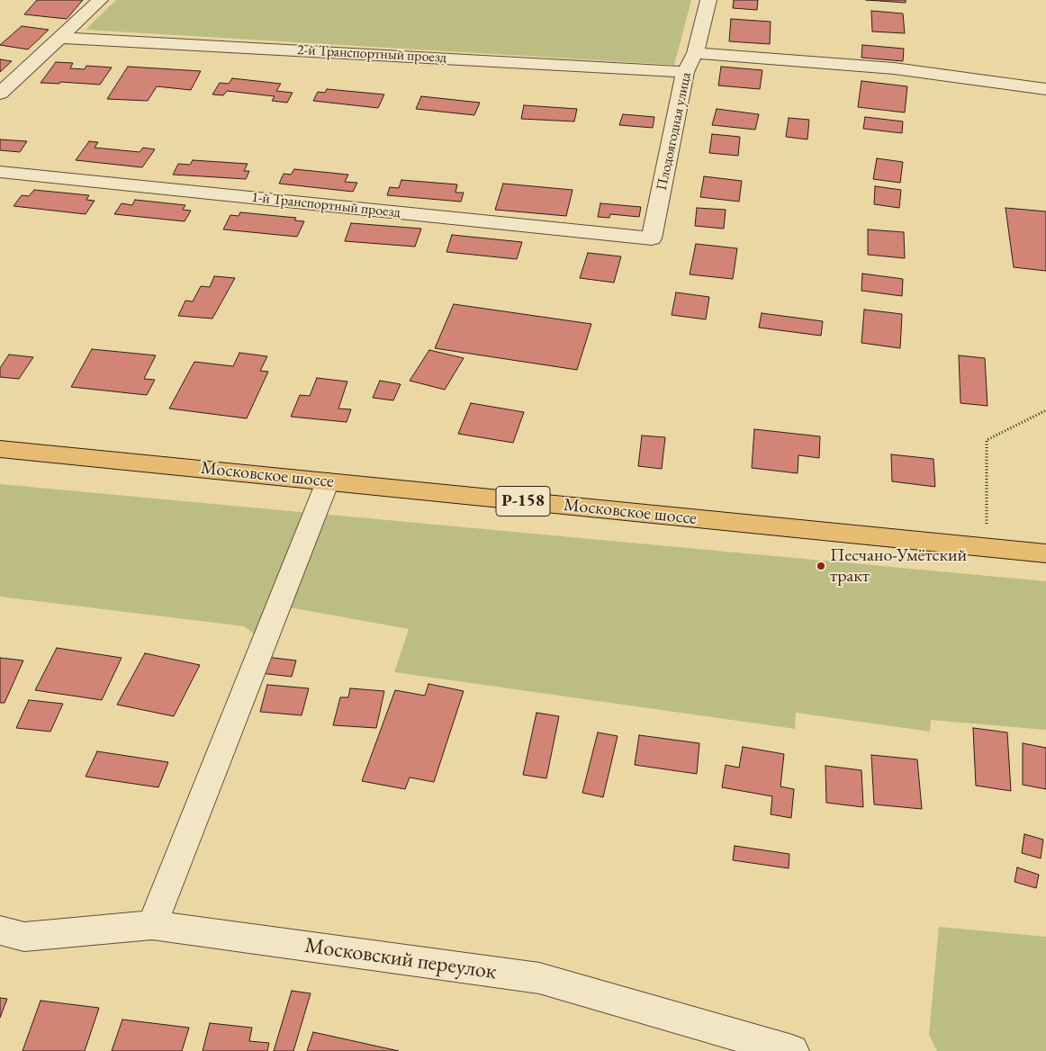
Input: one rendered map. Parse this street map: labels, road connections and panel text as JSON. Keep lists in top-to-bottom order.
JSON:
{
  "streets": {
    "main road": ["Московское шоссе", "Р-158"],
    "street": [
      "2-й Транспортный проезд",
      "Плодоягодная улица",
      "1-й Транспортный проезд",
      "Московский переулок"
    ]
  },
  "crossings": [
    ["2-й Транспортный проезд", "Плодоягодная улица"],
    ["Плодоягодная улица", "1-й Транспортный проезд"]
  ],
  "places": ["Песчано-Умётский тракт"]
}
